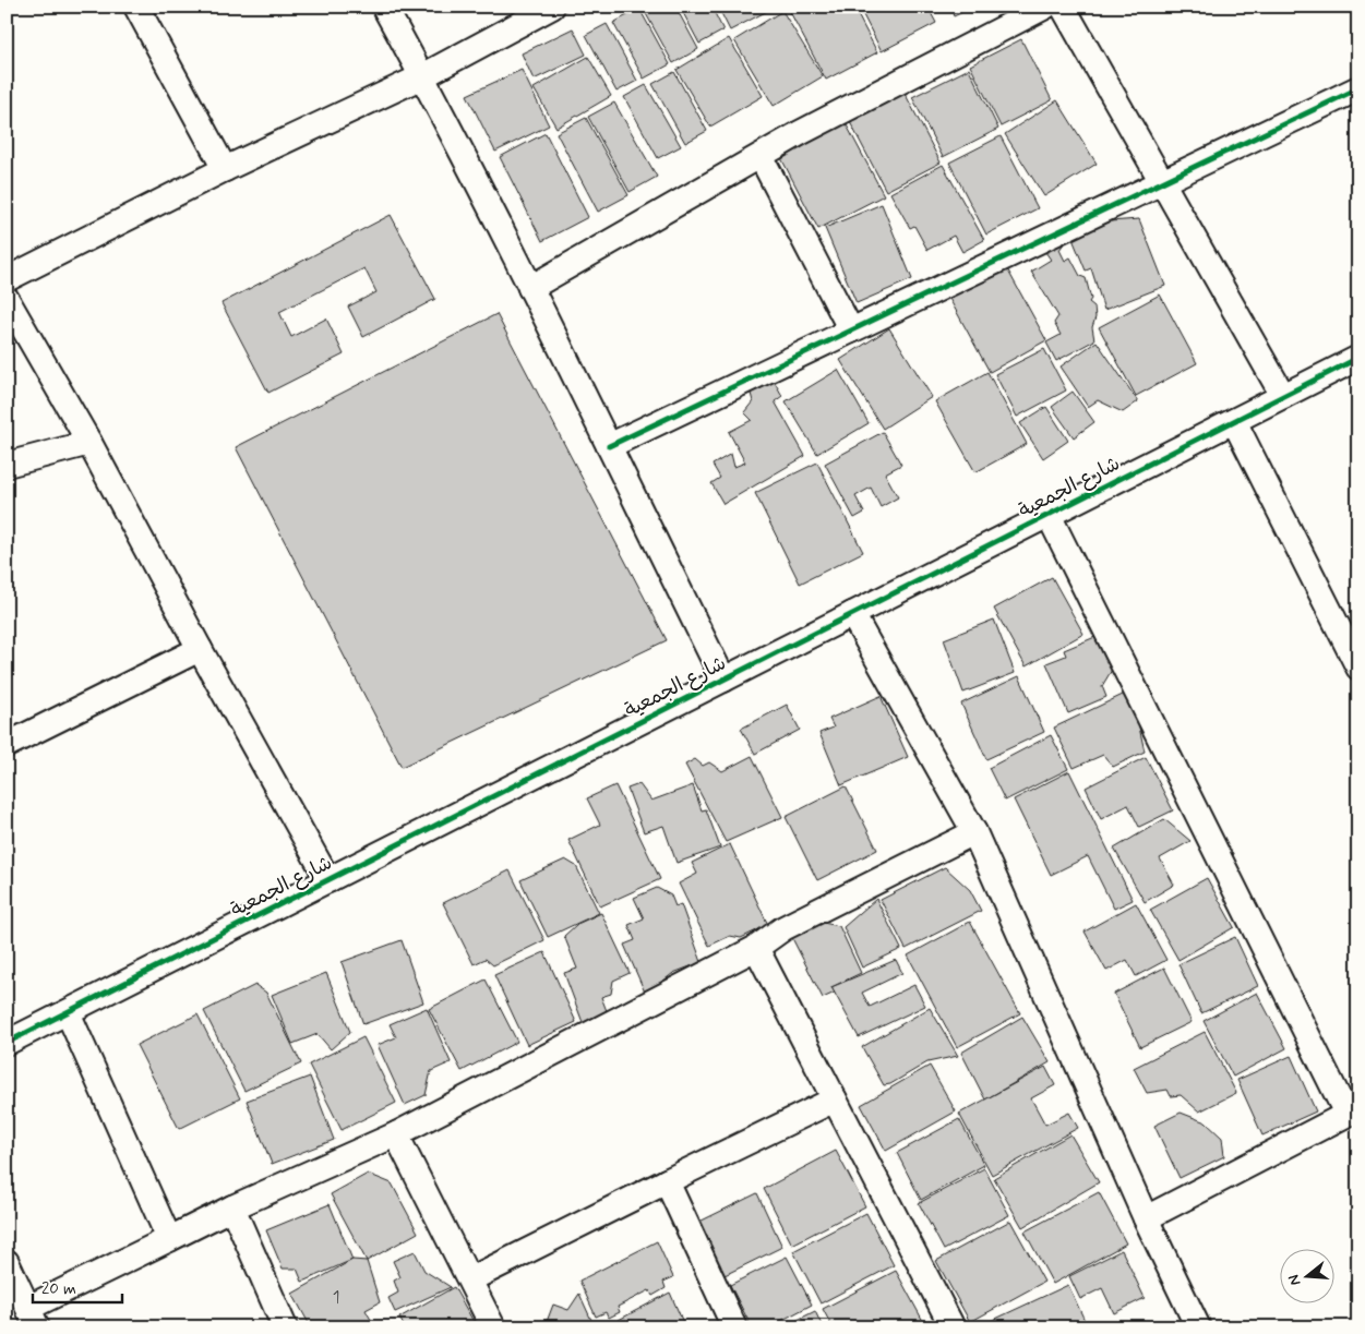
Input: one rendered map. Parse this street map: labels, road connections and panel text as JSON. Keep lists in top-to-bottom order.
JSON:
{
  "streets": {
    "street": ["شارع الجمعية"]
  },
  "house_numbers": ["1"],
  "scale_bar": "20 m",
  "north": "left"
}
